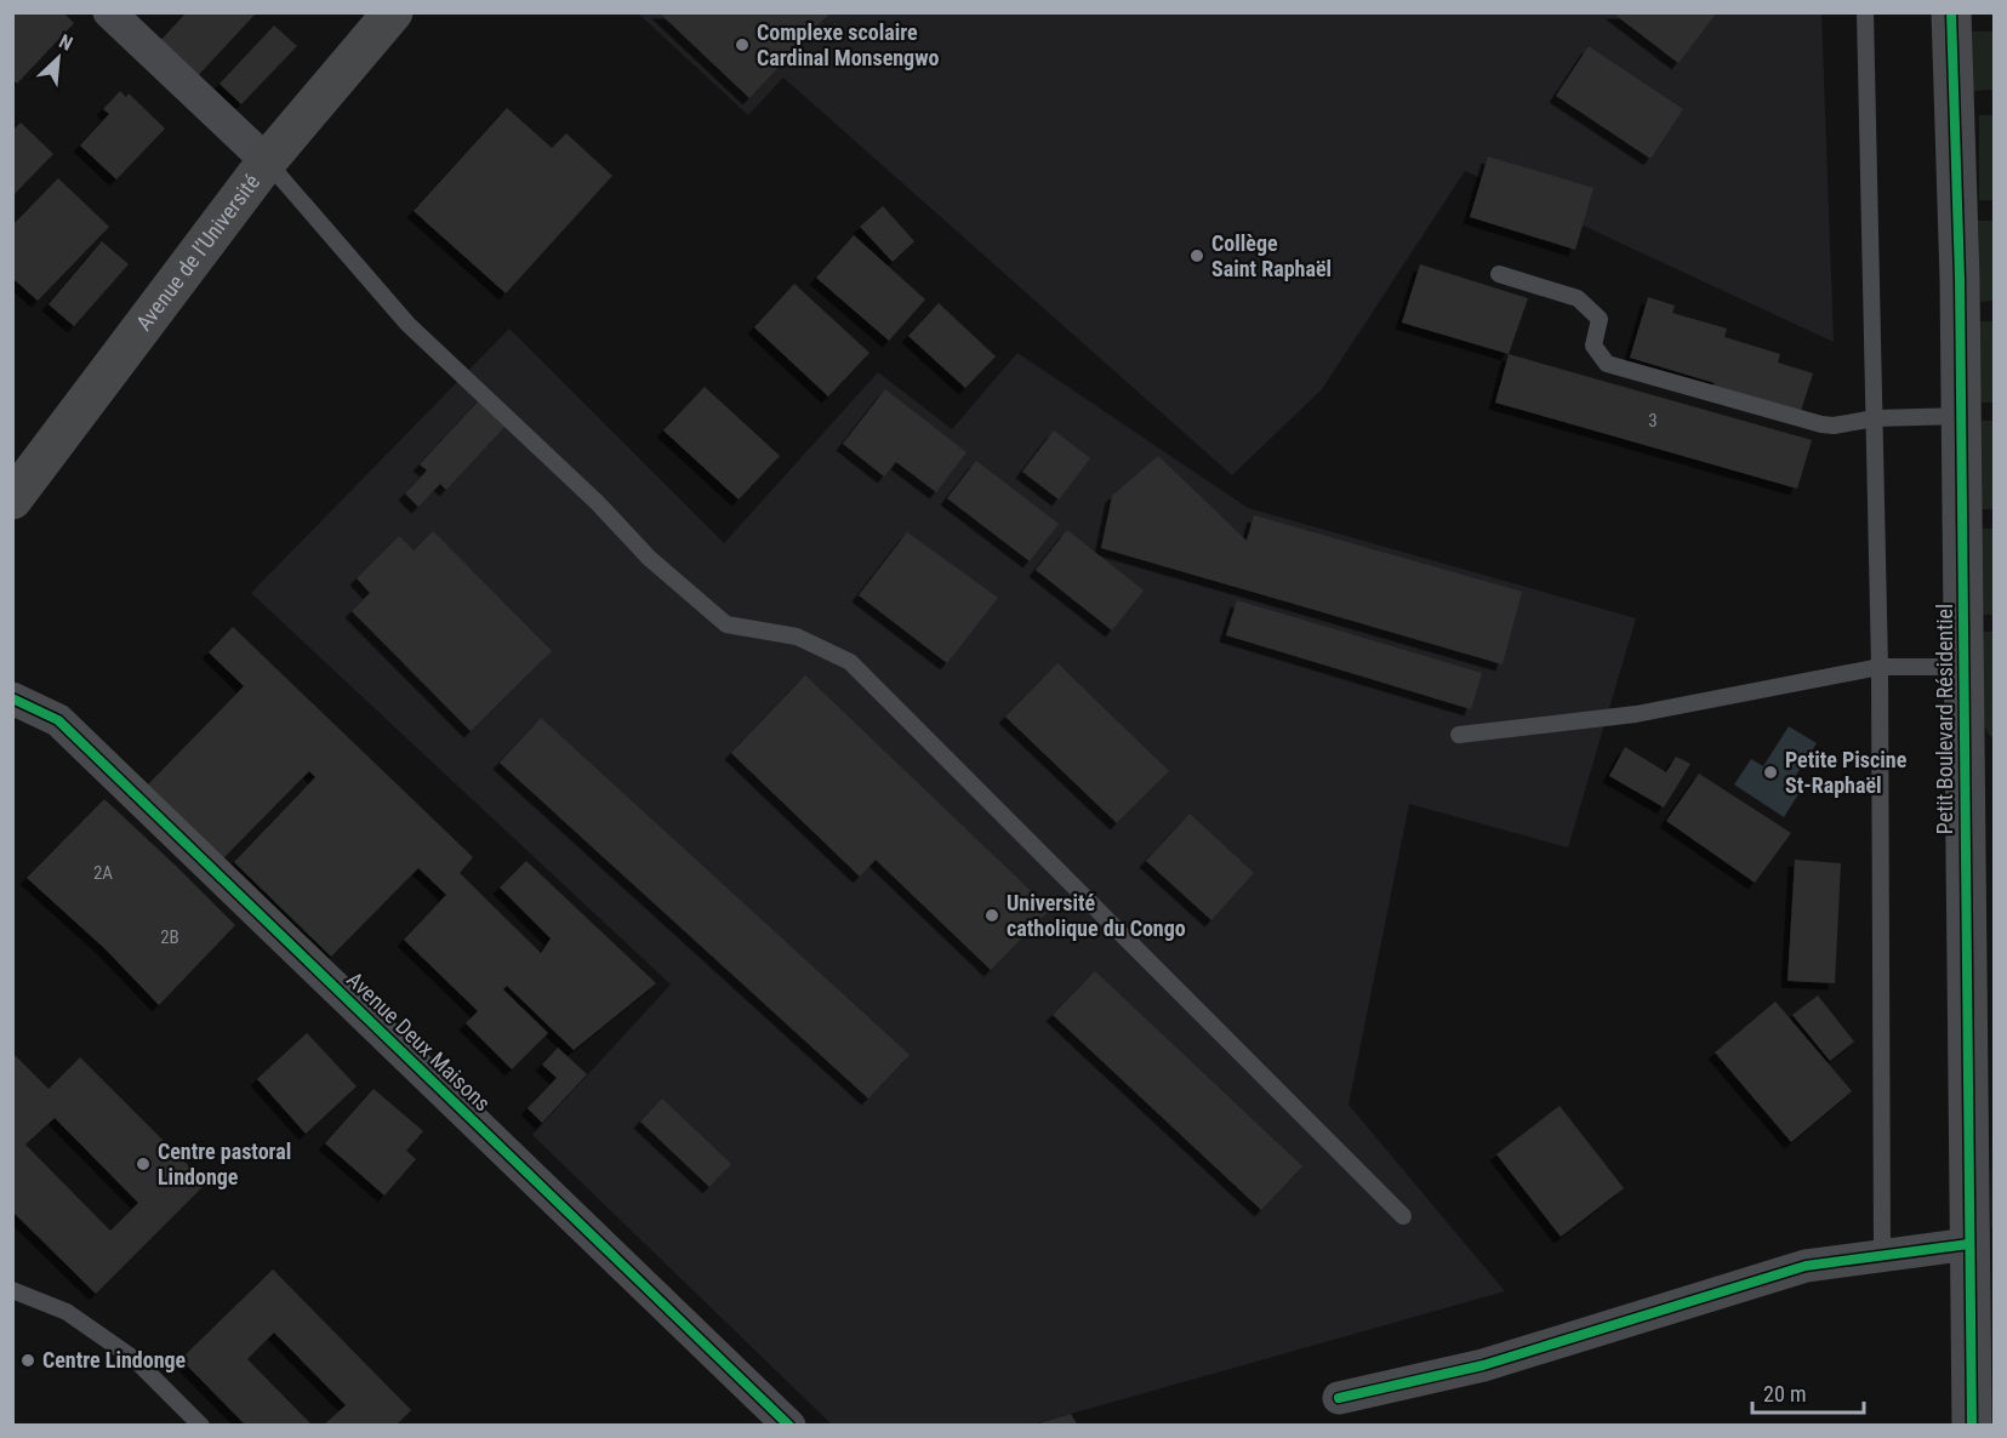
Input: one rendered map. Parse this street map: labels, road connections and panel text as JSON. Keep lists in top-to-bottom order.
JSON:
{
  "streets": {
    "main road": ["Avenue de l’Université"],
    "street": ["Petit Boulevard Résidentiel", "Avenue Deux Maisons"]
  },
  "places": [
    "Complexe scolaire Cardinal Monsengwo",
    "Collège Saint Raphaël",
    "Petite Piscine St-Raphaël",
    "Université catholique du Congo",
    "Centre pastoral Lindonge",
    "Centre Lindonge"
  ],
  "house_numbers": ["3", "2A", "2B"],
  "scale_bar": "20 m",
  "north": "top right"
}
